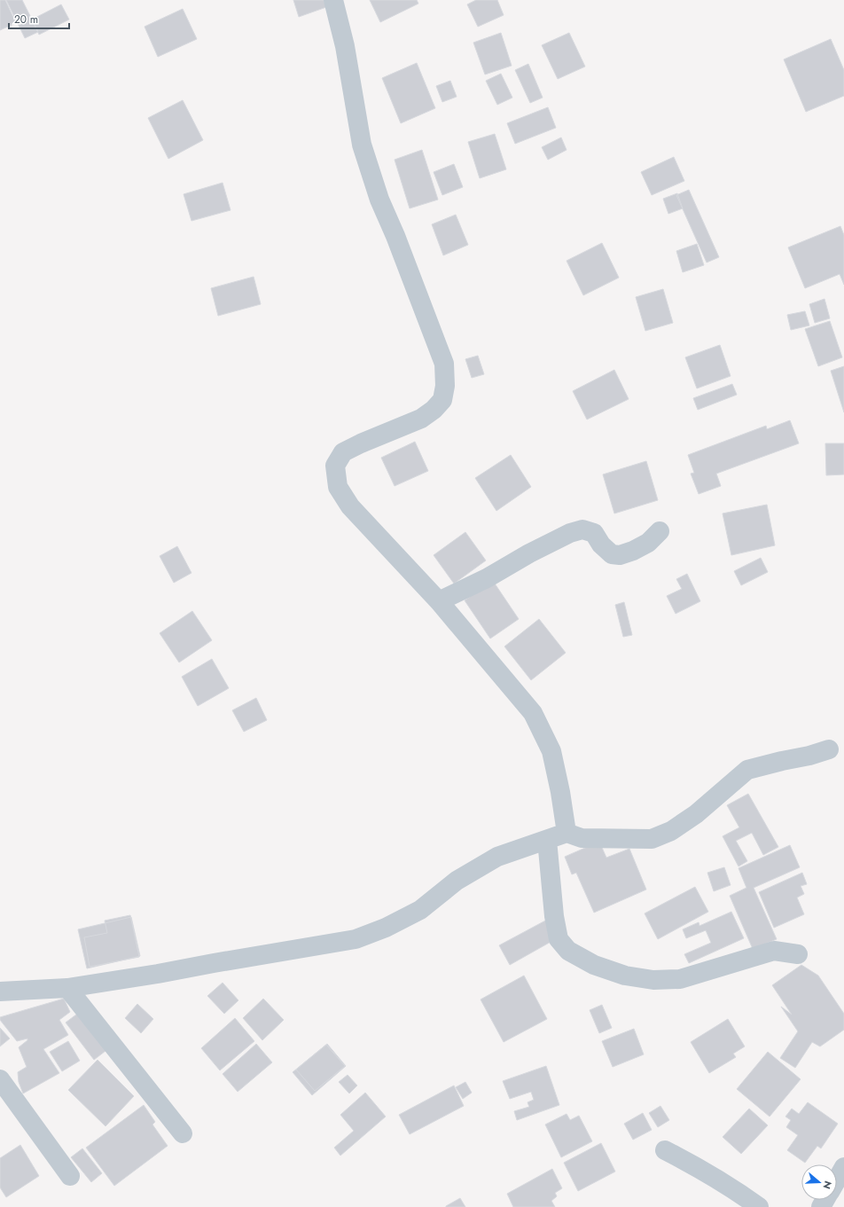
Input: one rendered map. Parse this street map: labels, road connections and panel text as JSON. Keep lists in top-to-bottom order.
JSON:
{
  "scale_bar": "20 m",
  "north": "right"
}
